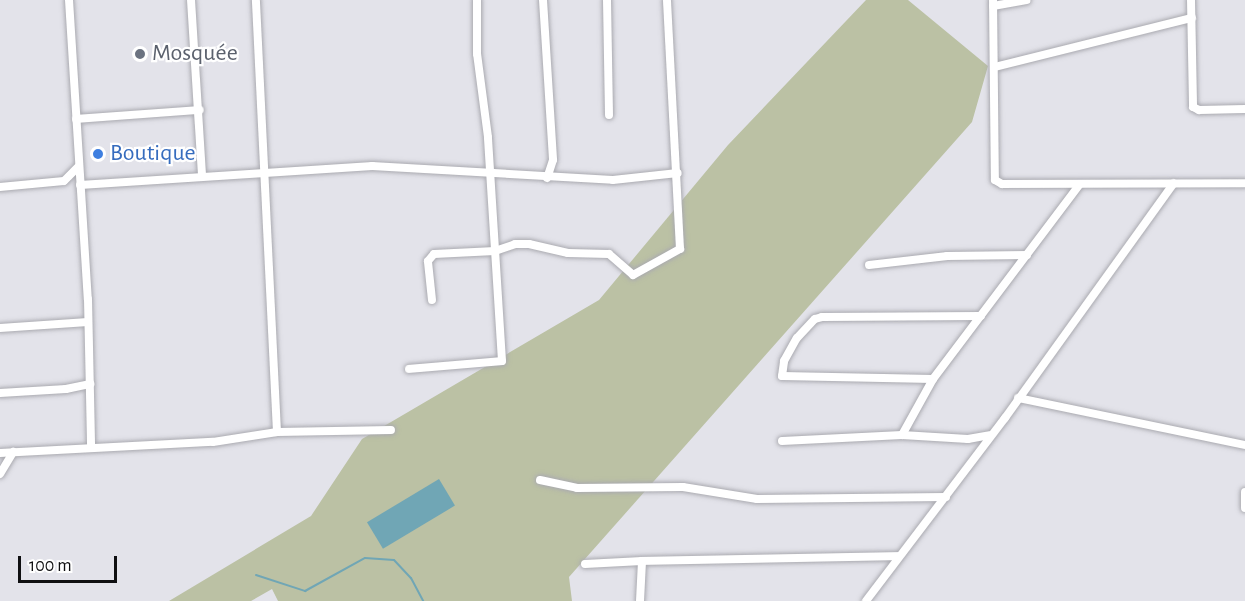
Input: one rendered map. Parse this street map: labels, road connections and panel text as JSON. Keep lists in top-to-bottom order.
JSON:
{
  "places": ["Mosquée", "Boutique"],
  "scale_bar": "100 m"
}
